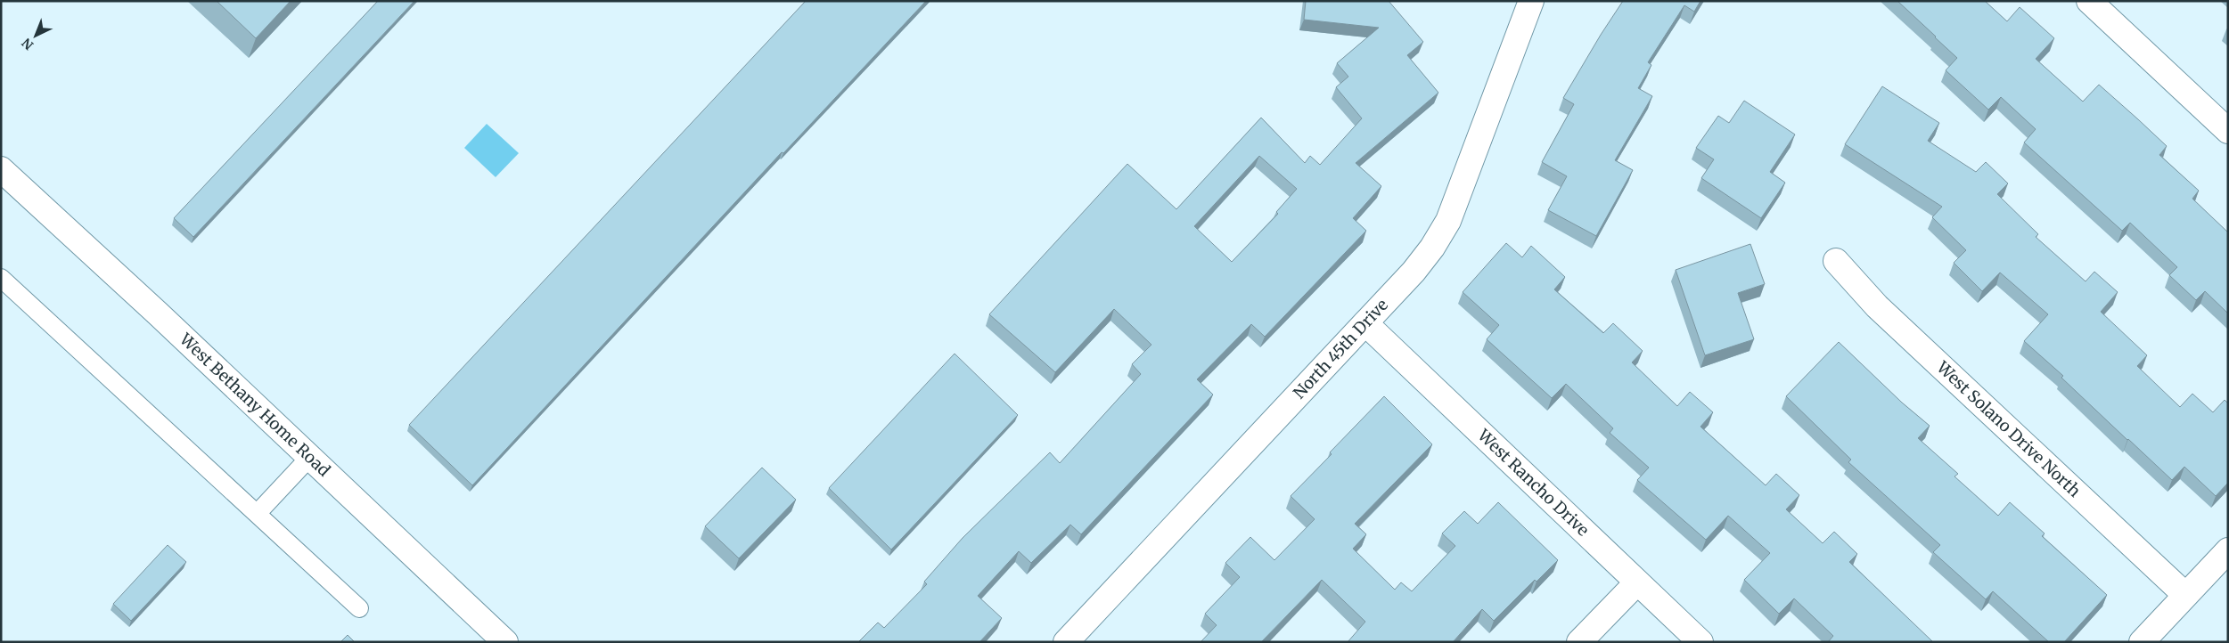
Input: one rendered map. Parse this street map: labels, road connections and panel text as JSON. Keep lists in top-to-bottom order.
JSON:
{
  "streets": {
    "street": [
      "North 45th Drive",
      "West Bethany Home Road",
      "West Solano Drive North",
      "West Rancho Drive"
    ]
  },
  "crossings": [
    ["North 45th Drive", "West Rancho Drive"]
  ],
  "north": "bottom left"
}
